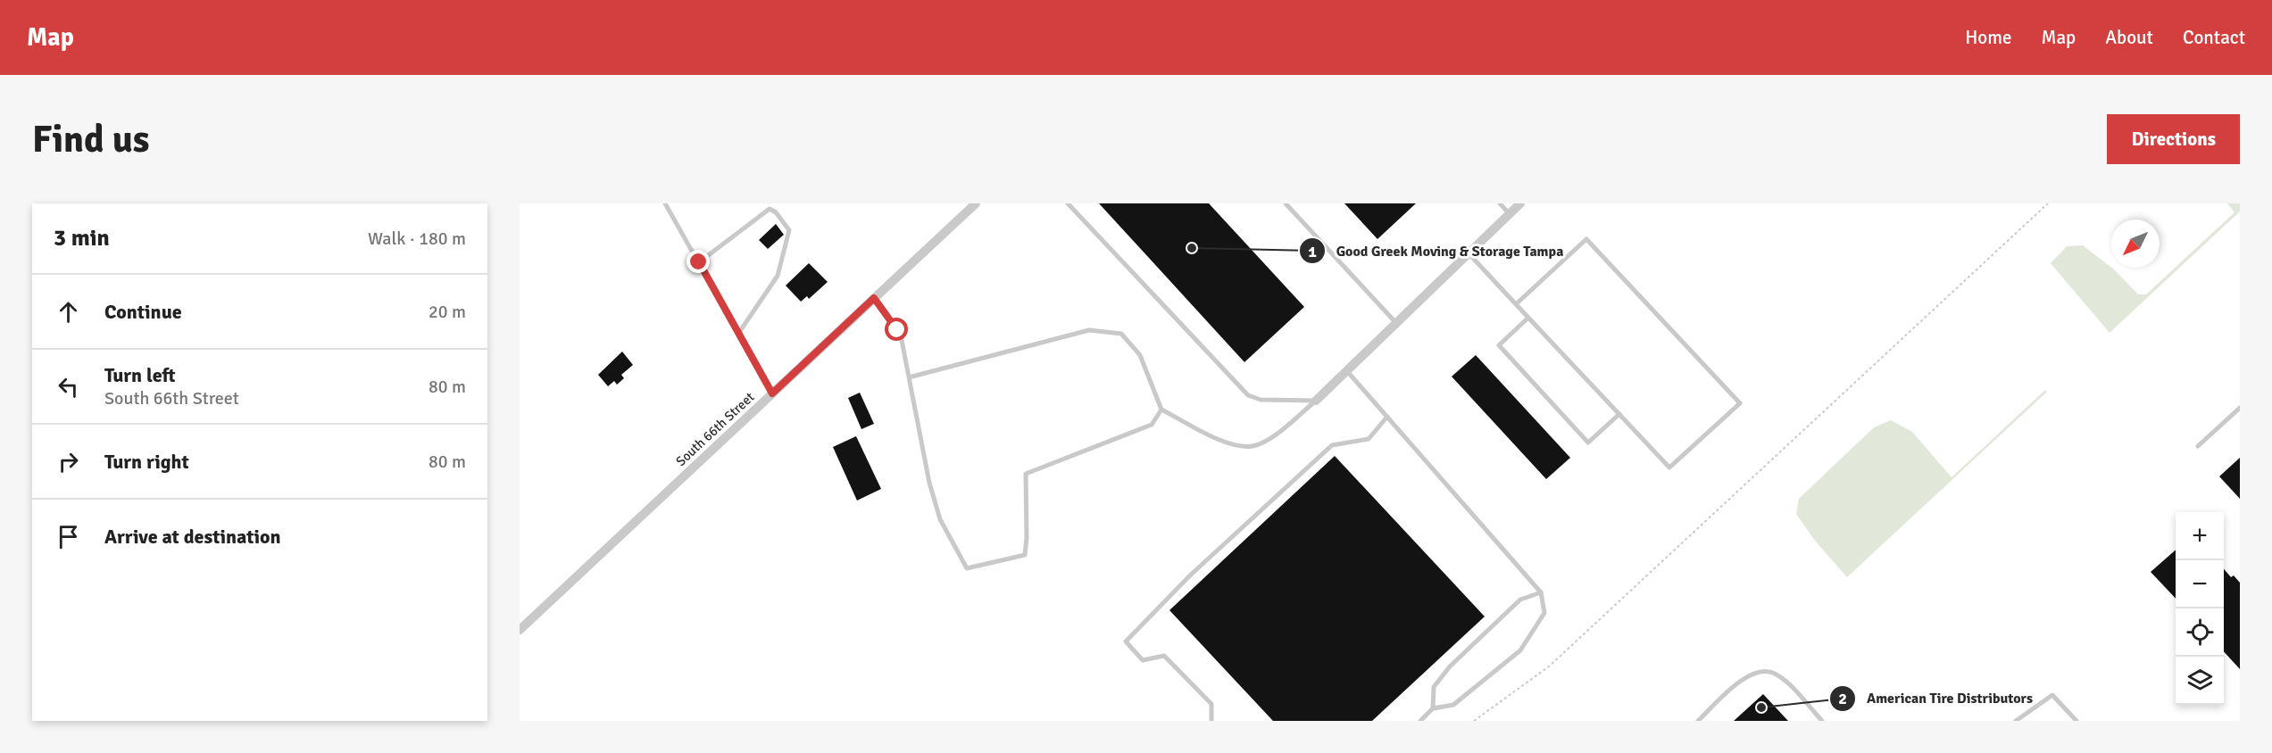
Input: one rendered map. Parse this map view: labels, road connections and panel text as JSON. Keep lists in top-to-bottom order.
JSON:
{
  "streets": {
    "street": ["South 66th Street"]
  },
  "places": ["Good Greek Moving & Storage Tampa", "American Tire Distributors"],
  "north": "bottom left",
  "page": {
    "header": "Map",
    "nav": [
      "Home",
      "Map",
      "About",
      "Contact"
    ],
    "buttons": "Directions",
    "title": "Find us",
    "heading": ["3 min", "Walk · 180 m"],
    "list": [
      ["Continue", "20 m"],
      ["Turn left", "South 66th Street", "80 m"],
      ["Turn right", "80 m"],
      "Arrive at destination"
    ],
    "map_buttons": ["+", "−"]
  }
}
